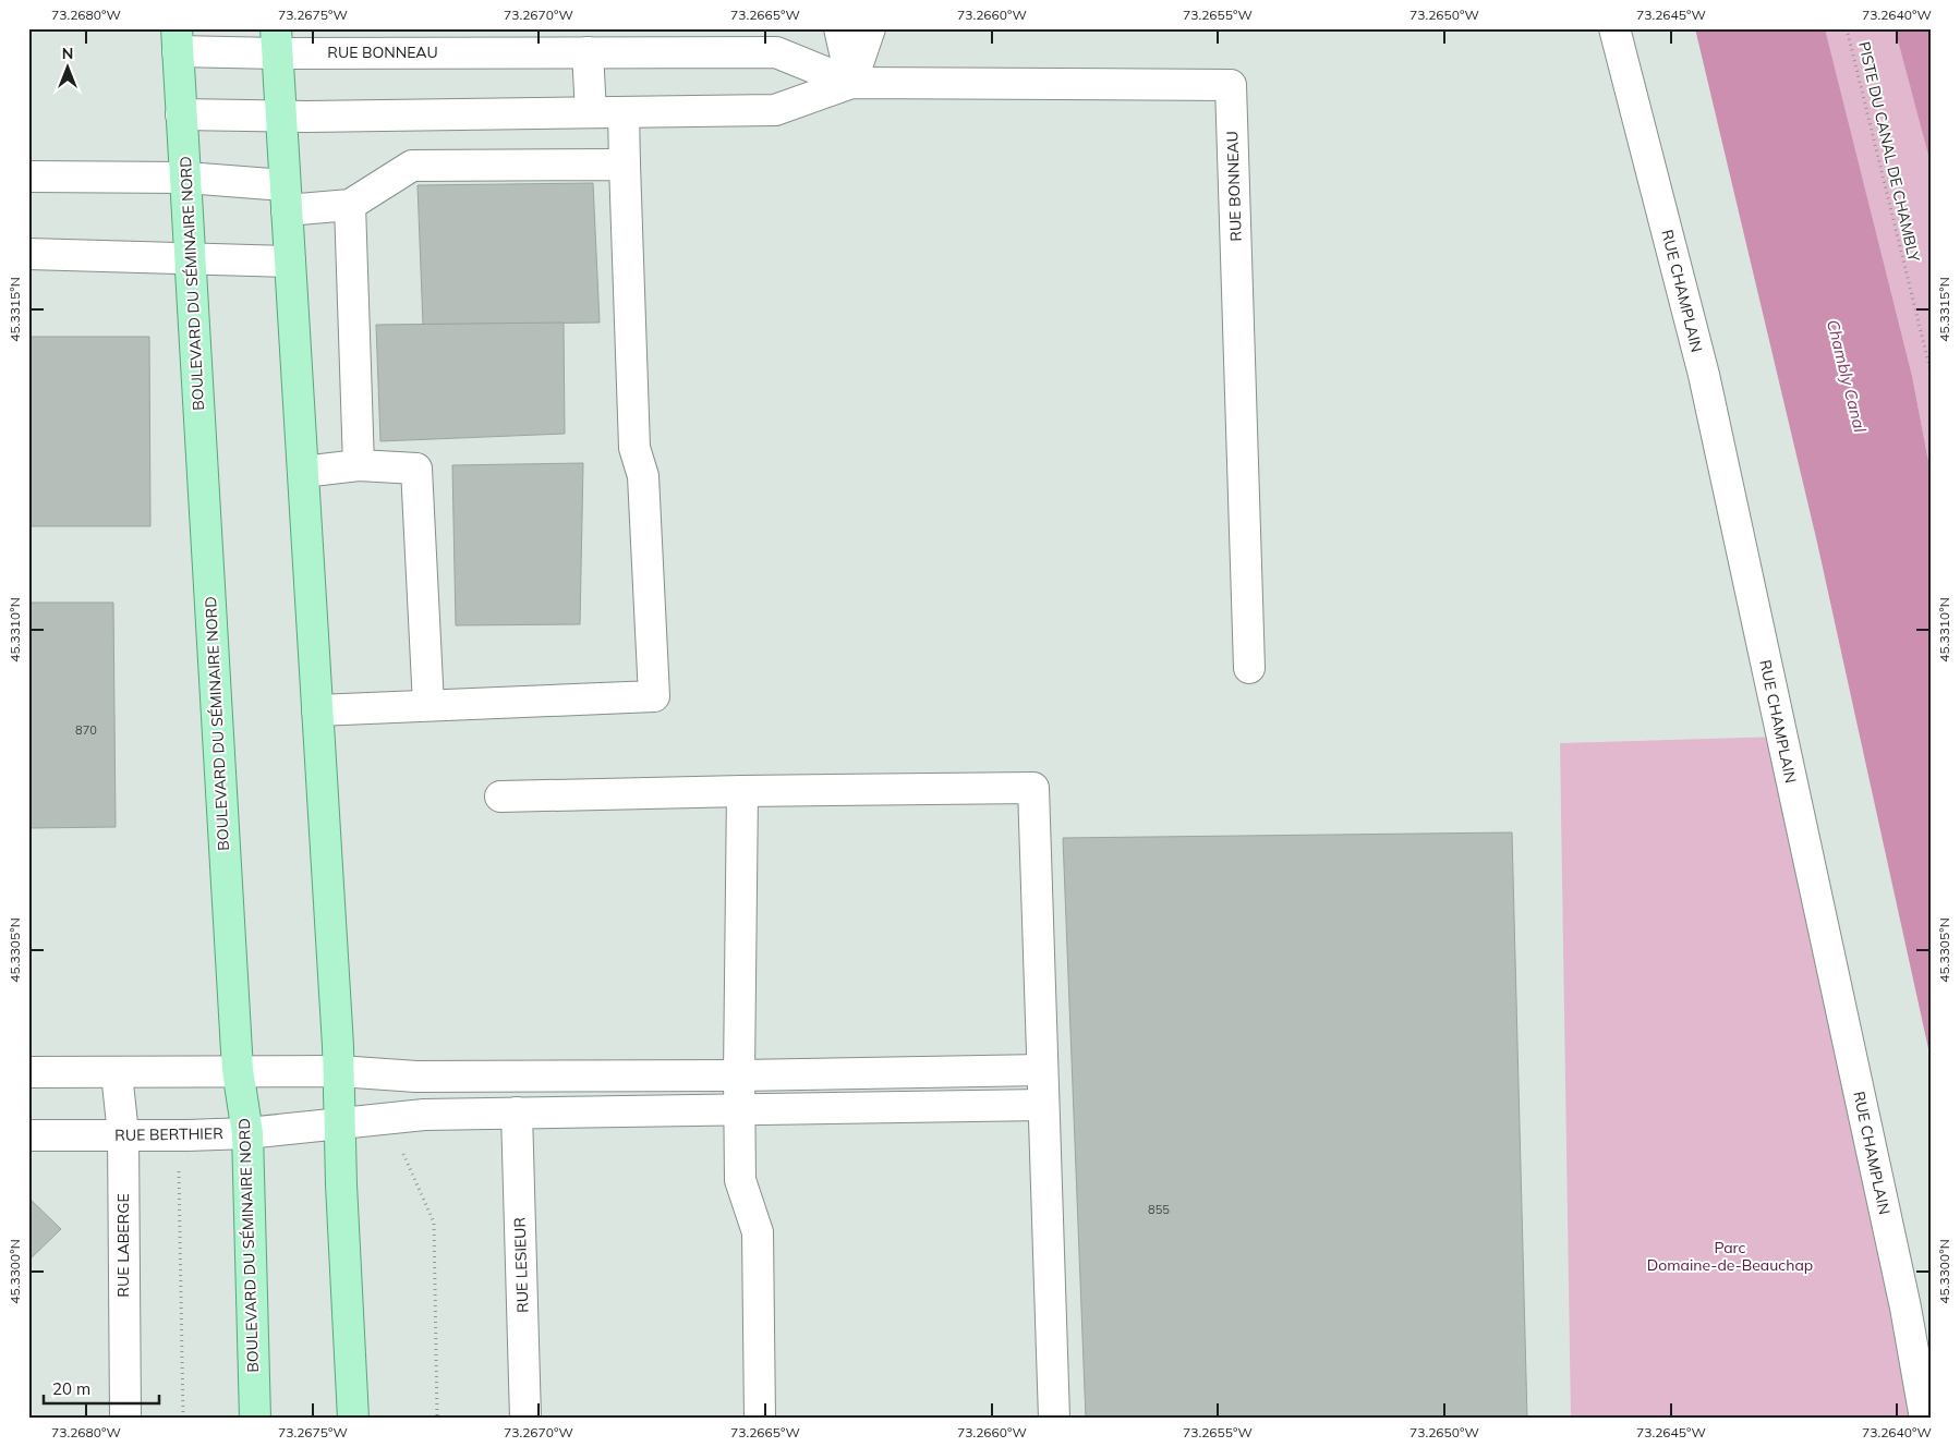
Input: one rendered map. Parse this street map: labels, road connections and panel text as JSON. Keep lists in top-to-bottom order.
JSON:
{
  "streets": {
    "main road": ["BOULEVARD DU SÉMINAIRE NORD"],
    "street": [
      "RUE BONNEAU",
      "RUE CHAMPLAIN",
      "RUE BERTHIER",
      "RUE LABERGE",
      "RUE LESIEUR"
    ],
    "path": ["PISTE DU CANAL DE CHAMBLY"]
  },
  "crossings": [
    ["RUE BONNEAU", "BOULEVARD DU SÉMINAIRE NORD"],
    ["BOULEVARD DU SÉMINAIRE NORD", "RUE BERTHIER"],
    ["RUE BERTHIER", "RUE LABERGE"],
    ["RUE BERTHIER", "RUE LESIEUR"]
  ],
  "water": ["Chambly Canal"],
  "parks": ["Parc Domaine-de-Beauchap"],
  "house_numbers": ["870", "855"],
  "scale_bar": "20 m",
  "north": "top",
  "coordinates": [
    "73.2680°W",
    "73.2675°W",
    "73.2670°W",
    "73.2665°W",
    "73.2660°W",
    "73.2655°W",
    "73.2650°W",
    "73.2645°W",
    "73.2640°W",
    "45.3315°N",
    "45.3310°N",
    "45.3305°N",
    "45.3300°N"
  ]
}
